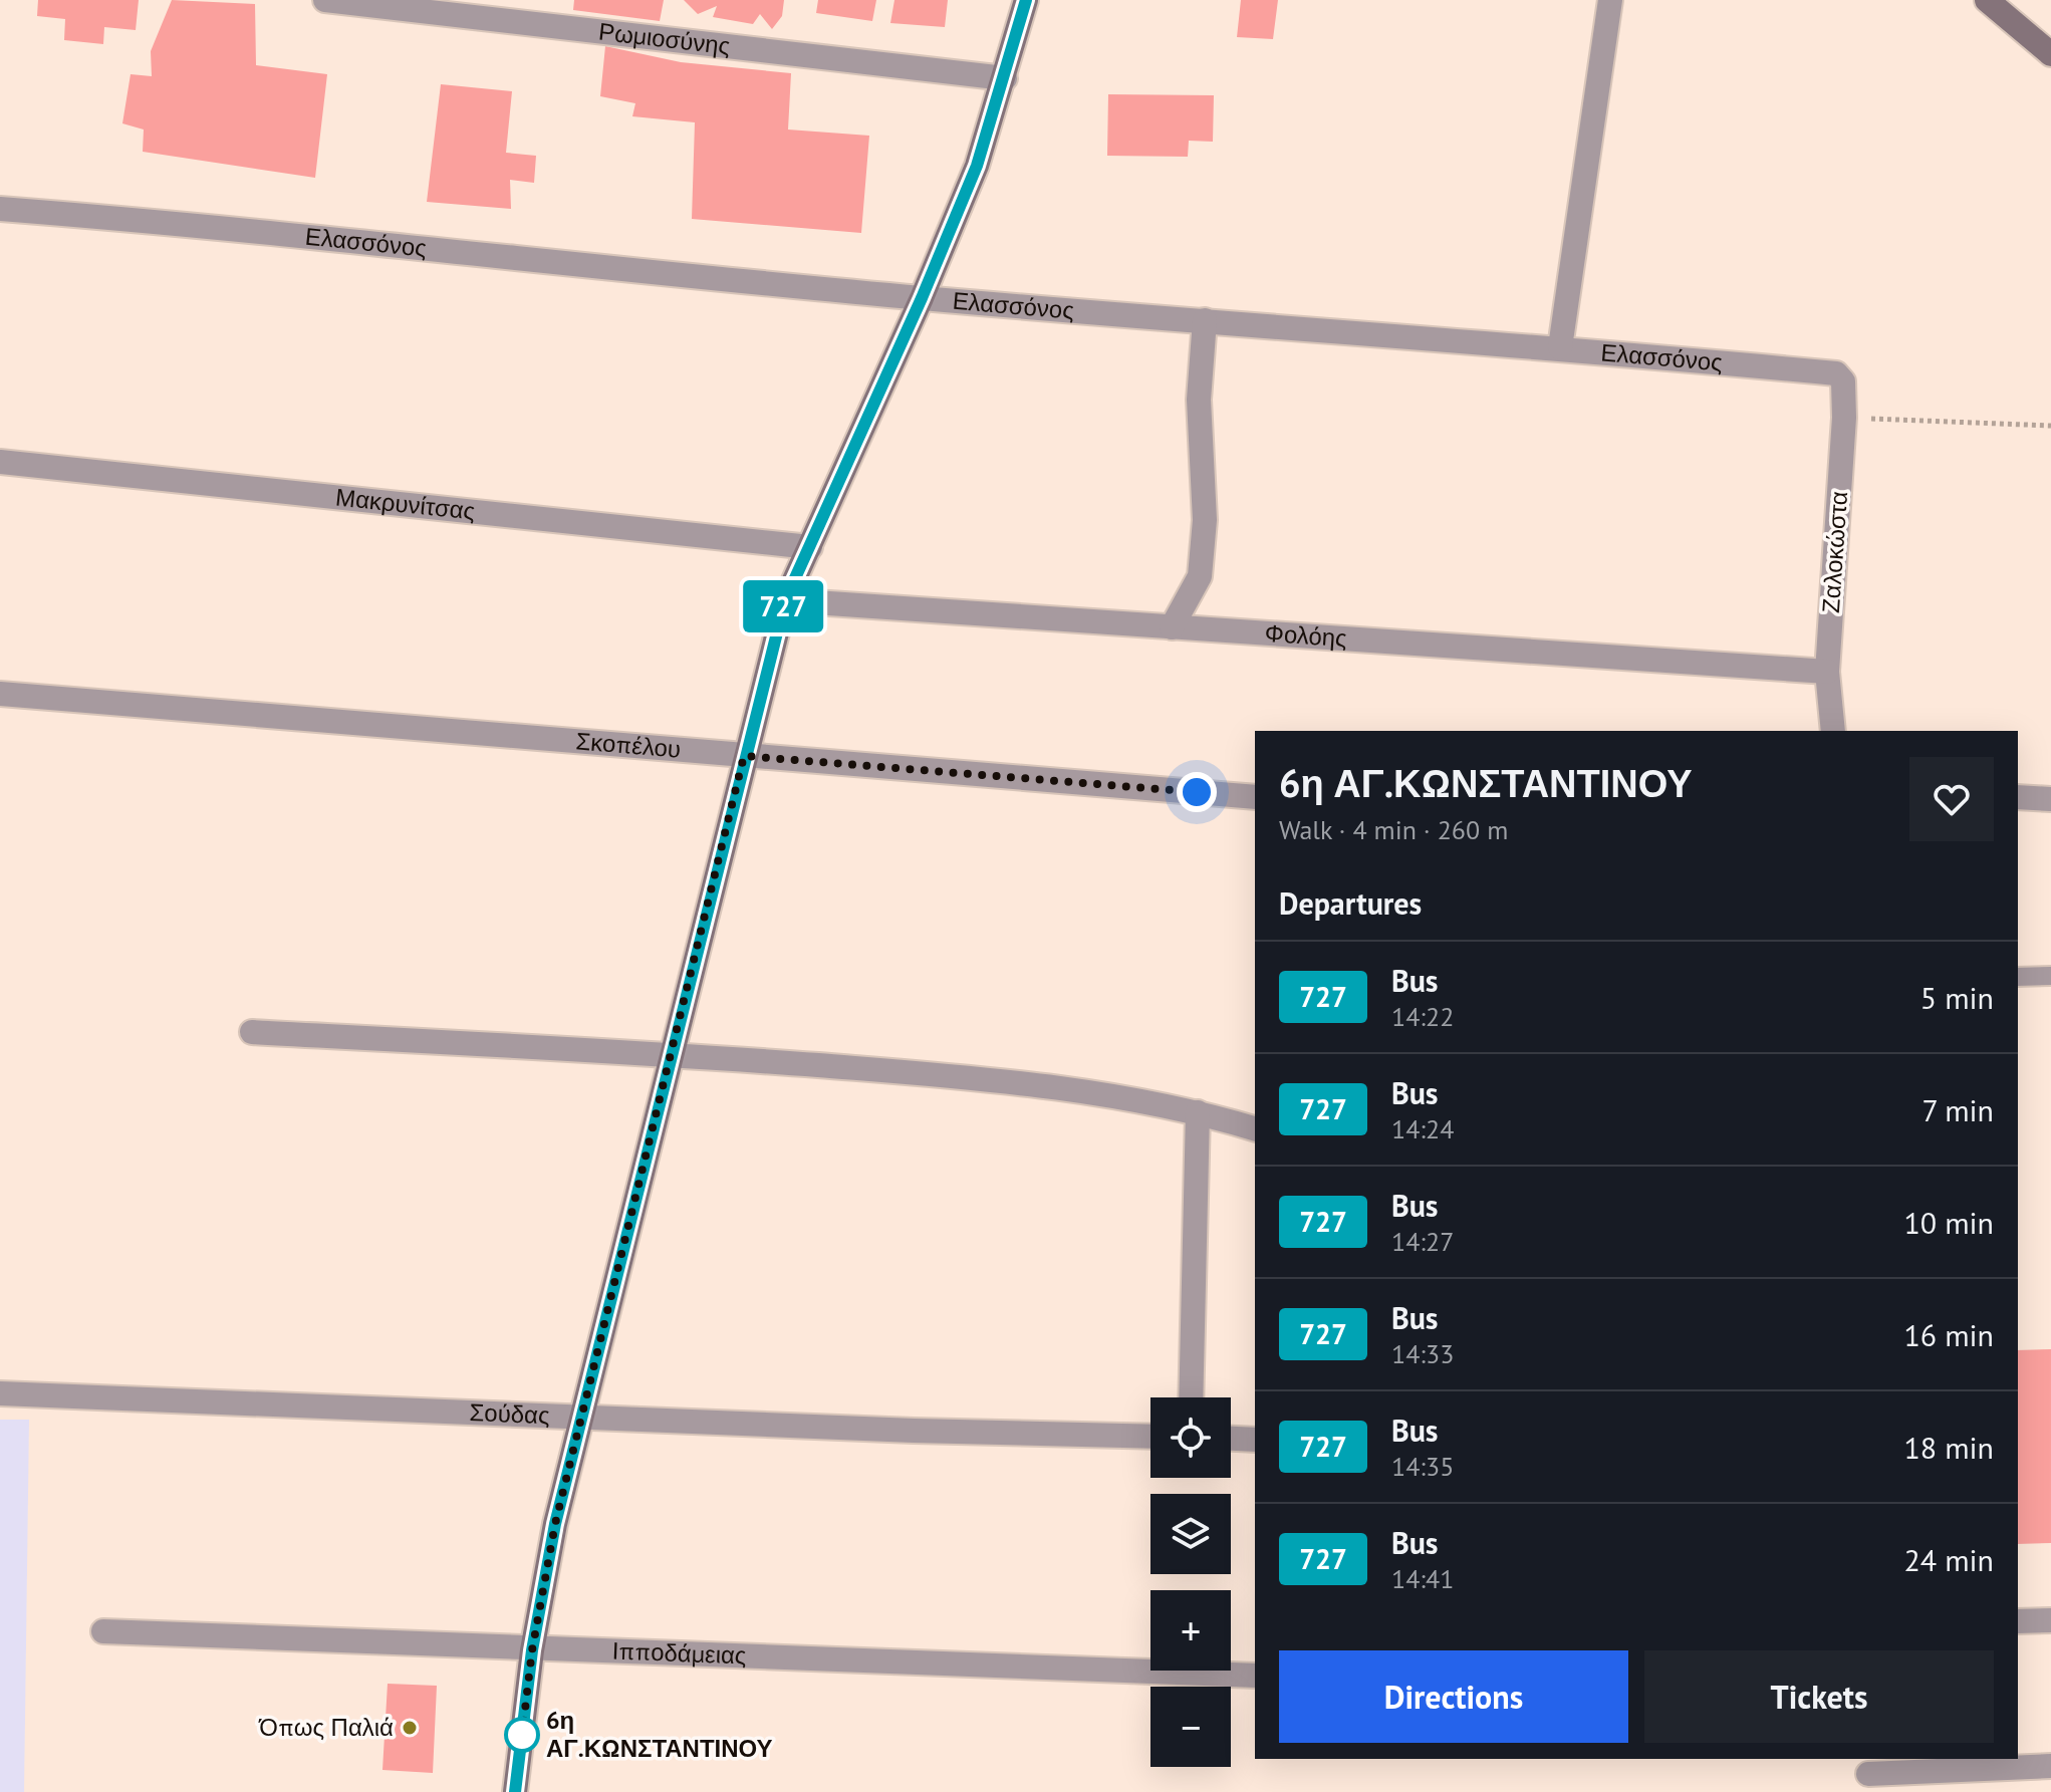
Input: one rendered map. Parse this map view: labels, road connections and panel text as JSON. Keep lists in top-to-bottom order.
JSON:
{
  "streets": {
    "street": [
      "Ρωμιοσύνης",
      "Ελασσόνος",
      "Μακρυνίτσας",
      "Ζαλοκώστα",
      "Φολόης",
      "Σκοπέλου",
      "Σούδας",
      "Ιπποδάμειας"
    ]
  },
  "crossings": [
    ["Ελασσόνος", "Ζαλοκώστα"],
    ["Ζαλοκώστα", "Φολόης"]
  ],
  "places": ["Όπως Παλιά", "6η ΑΓ.ΚΩΝΣΤΑΝΤΙΝΟΥ"],
  "lines": ["bus line 727"],
  "page": {
    "on_map": "727",
    "heading": [
      ["6η ΑΓ.ΚΩΝΣΤΑΝΤΙΝΟΥ", "Walk · 4 min · 260 m"],
      "Departures"
    ],
    "list": [
      {
        "mark": "727",
        "name": "Bus",
        "note": "14:22",
        "value": "5 min"
      },
      {
        "mark": "727",
        "name": "Bus",
        "note": "14:24",
        "value": "7 min"
      },
      {
        "mark": "727",
        "name": "Bus",
        "note": "14:27",
        "value": "10 min"
      },
      {
        "mark": "727",
        "name": "Bus",
        "note": "14:33",
        "value": "16 min"
      },
      {
        "mark": "727",
        "name": "Bus",
        "note": "14:35",
        "value": "18 min"
      },
      {
        "mark": "727",
        "name": "Bus",
        "note": "14:41",
        "value": "24 min"
      }
    ],
    "map_buttons": ["+", "−"],
    "buttons": ["Directions", "Tickets"]
  }
}
